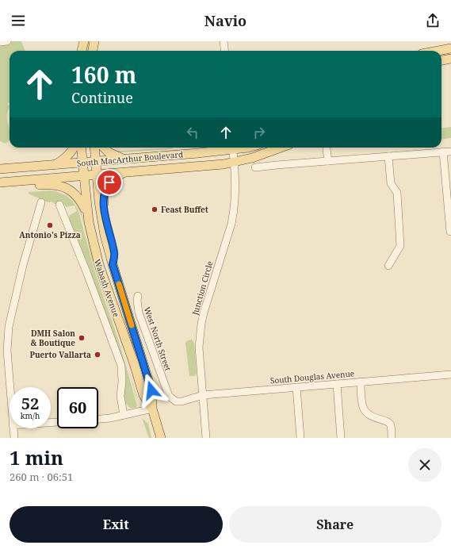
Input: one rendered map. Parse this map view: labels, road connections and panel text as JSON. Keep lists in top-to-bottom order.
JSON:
{
  "streets": {
    "main road": ["South MacArthur Boulevard", "Wabash Avenue"],
    "street": ["Junction Circle", "West North Street", "South Douglas Avenue"]
  },
  "crossings": [
    ["South MacArthur Boulevard", "Wabash Avenue"],
    ["South MacArthur Boulevard", "Junction Circle"],
    ["Junction Circle", "South Douglas Avenue"],
    ["West North Street", "South Douglas Avenue"]
  ],
  "places": [
    "Feast Buffet",
    "Antonio's Pizza",
    "DMH Salon & Boutique",
    "Puerto Vallarta"
  ],
  "page": {
    "header": "Navio",
    "turn": ["160 m", "Continue"],
    "speed": "52 km/h",
    "limit": "60",
    "heading": ["1 min", "260 m · 06:51"],
    "buttons": ["Exit", "Share"]
  }
}
